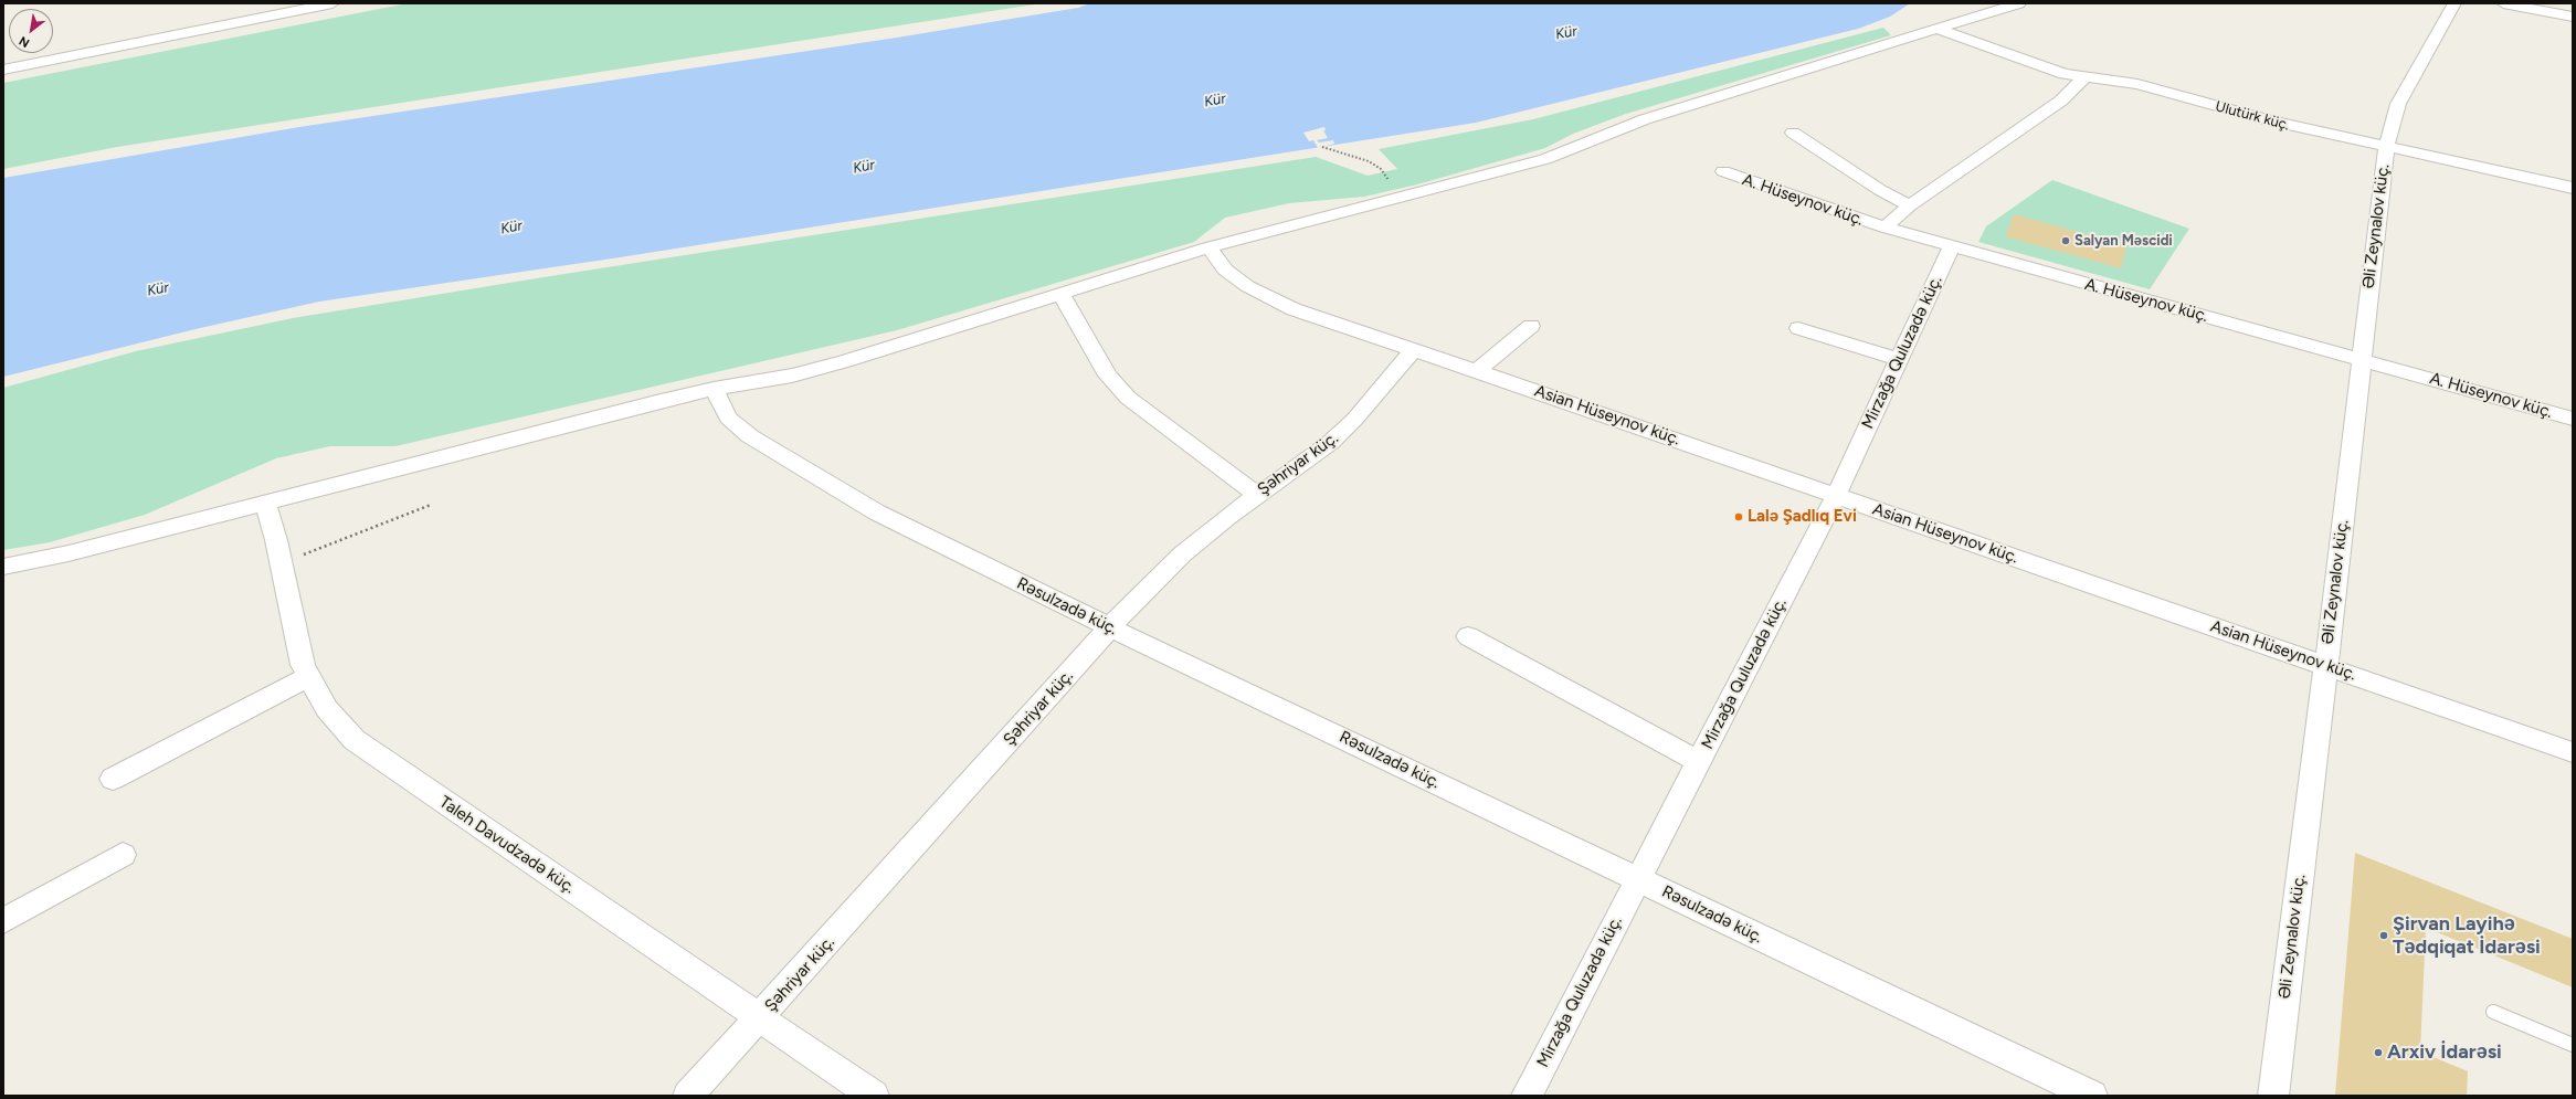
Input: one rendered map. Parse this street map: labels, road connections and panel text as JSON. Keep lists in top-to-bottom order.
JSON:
{
  "streets": {
    "street": [
      "Ulutürk küç.",
      "A. Hüseynov küç.",
      "Əli Zeynalov küç.",
      "Mirzağa Quluzadə küç.",
      "Asian Hüseynov küç.",
      "Şəhriyar küç.",
      "Rəsulzadə küç.",
      "Taleh Davudzadə küç."
    ]
  },
  "crossings": [
    ["Ulutürk küç.", "Əli Zeynalov küç."],
    ["A. Hüseynov küç.", "Əli Zeynalov küç."],
    ["A. Hüseynov küç.", "Mirzağa Quluzadə küç."],
    ["Əli Zeynalov küç.", "Asian Hüseynov küç."],
    ["Mirzağa Quluzadə küç.", "Asian Hüseynov küç."],
    ["Mirzağa Quluzadə küç.", "Rəsulzadə küç."],
    ["Asian Hüseynov küç.", "Şəhriyar küç."],
    ["Şəhriyar küç.", "Rəsulzadə küç."],
    ["Şəhriyar küç.", "Taleh Davudzadə küç."]
  ],
  "water": ["Kür"],
  "places": [
    "Salyan Məscidi",
    "Lalə Şadlıq Evi",
    "Şirvan Layihə Tədqiqat İdarəsi",
    "Arxiv İdarəsi"
  ],
  "north": "bottom left"
}
